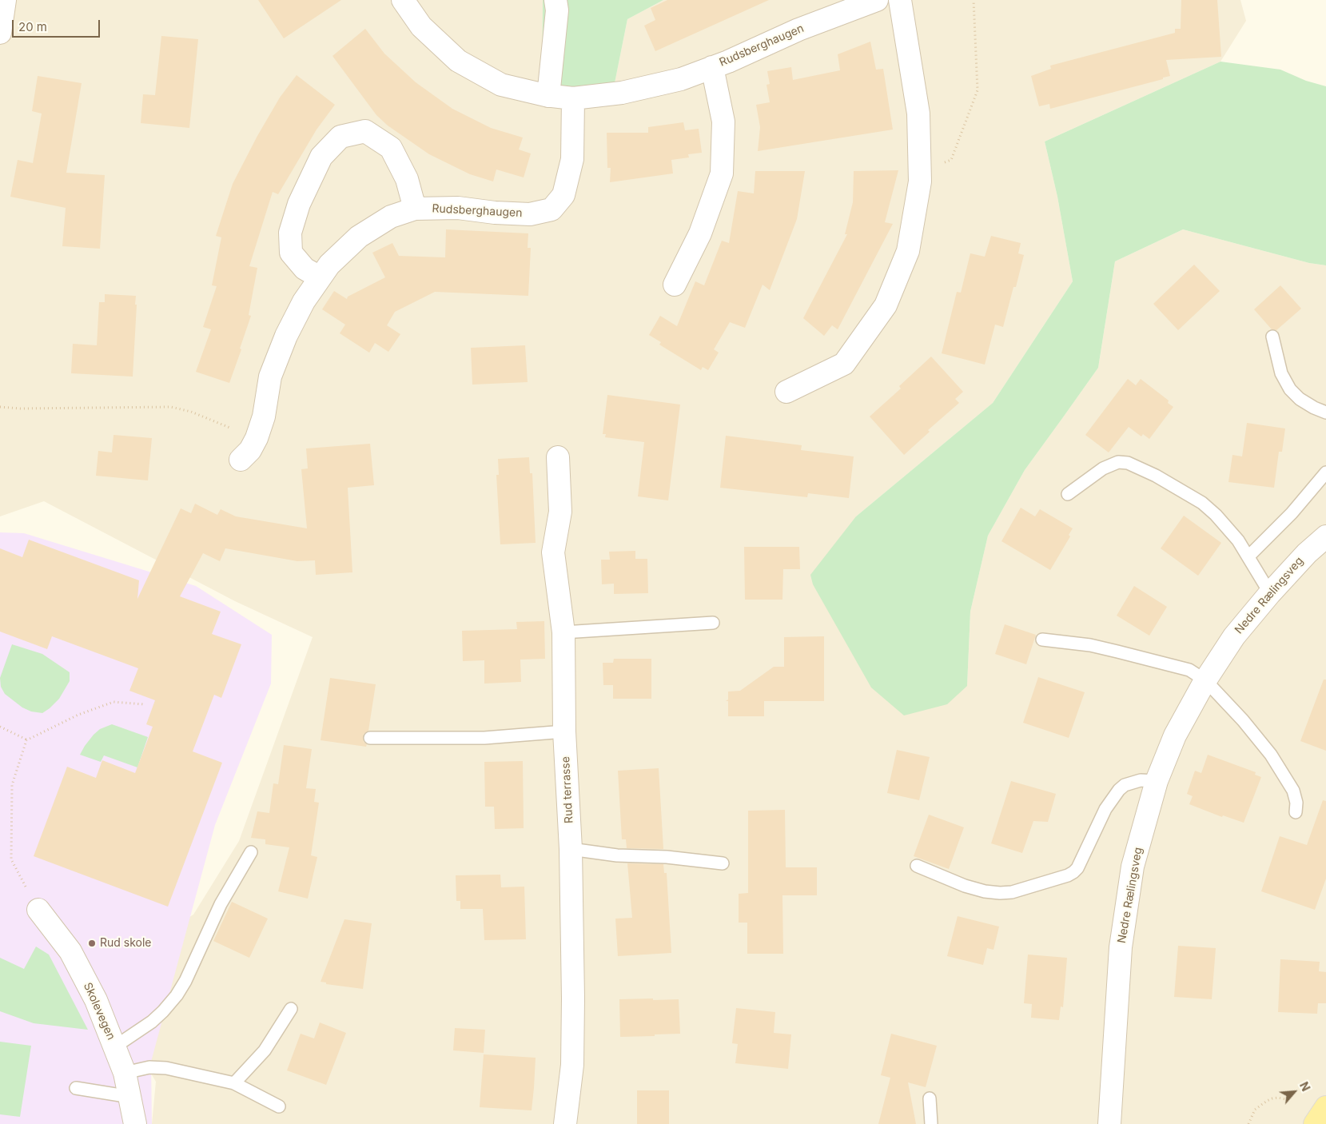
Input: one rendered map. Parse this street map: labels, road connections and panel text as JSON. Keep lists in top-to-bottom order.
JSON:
{
  "streets": {
    "street": [
      "Rudsberghaugen",
      "Nedre Rælingsveg",
      "Rud terrasse",
      "Skolevegen"
    ]
  },
  "places": ["Rud skole"],
  "scale_bar": "20 m",
  "north": "top right"
}
